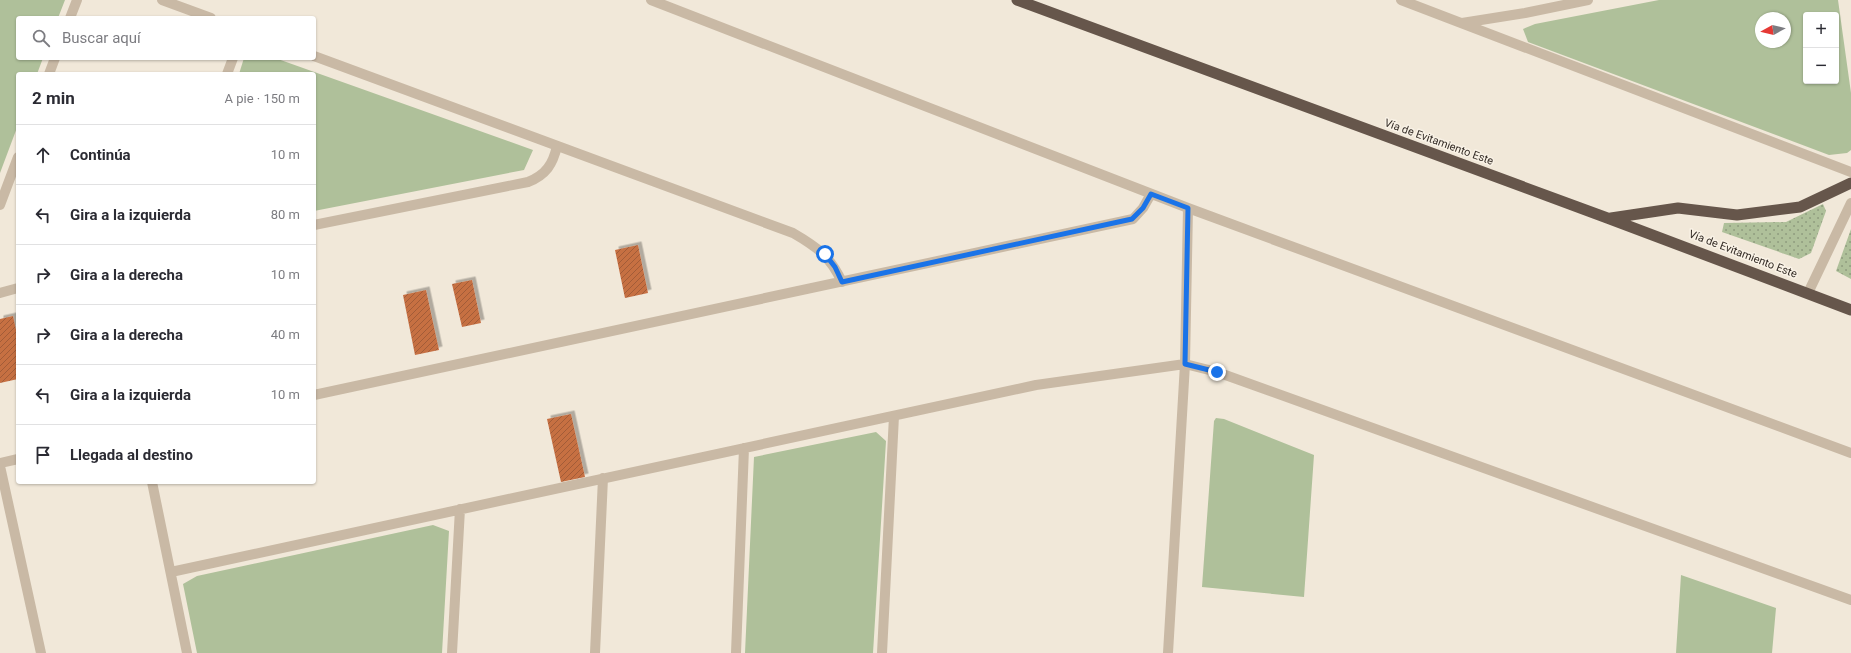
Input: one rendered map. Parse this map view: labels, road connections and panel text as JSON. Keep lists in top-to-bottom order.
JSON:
{
  "streets": {
    "highway": ["Vía de Evitamiento Este"]
  },
  "north": "left",
  "page": {
    "map_buttons": ["+", "−"],
    "search": "Buscar aquí",
    "heading": ["2 min", "A pie · 150 m"],
    "list": [
      ["Continúa", "10 m"],
      ["Gira a la izquierda", "80 m"],
      ["Gira a la derecha", "10 m"],
      ["Gira a la derecha", "40 m"],
      ["Gira a la izquierda", "10 m"],
      "Llegada al destino"
    ]
  }
}
